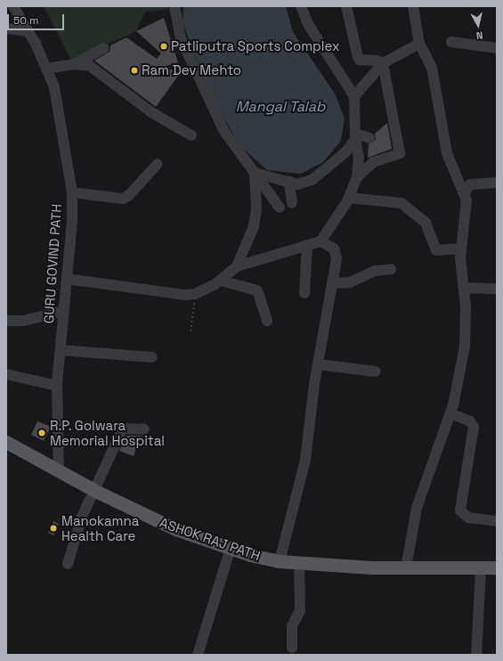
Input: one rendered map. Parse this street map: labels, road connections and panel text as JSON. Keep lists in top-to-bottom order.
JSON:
{
  "streets": {
    "main road": ["ASHOK RAJ PATH"],
    "street": ["GURU GOVIND PATH"]
  },
  "crossings": [
    ["GURU GOVIND PATH", "ASHOK RAJ PATH"]
  ],
  "water": ["Mangal Talab"],
  "places": [
    "Patliputra Sports Complex",
    "Ram Dev Mehto",
    "R.P. Golwara Memorial Hospital",
    "Manokamna Health Care"
  ],
  "scale_bar": "50 m",
  "north": "bottom"
}
